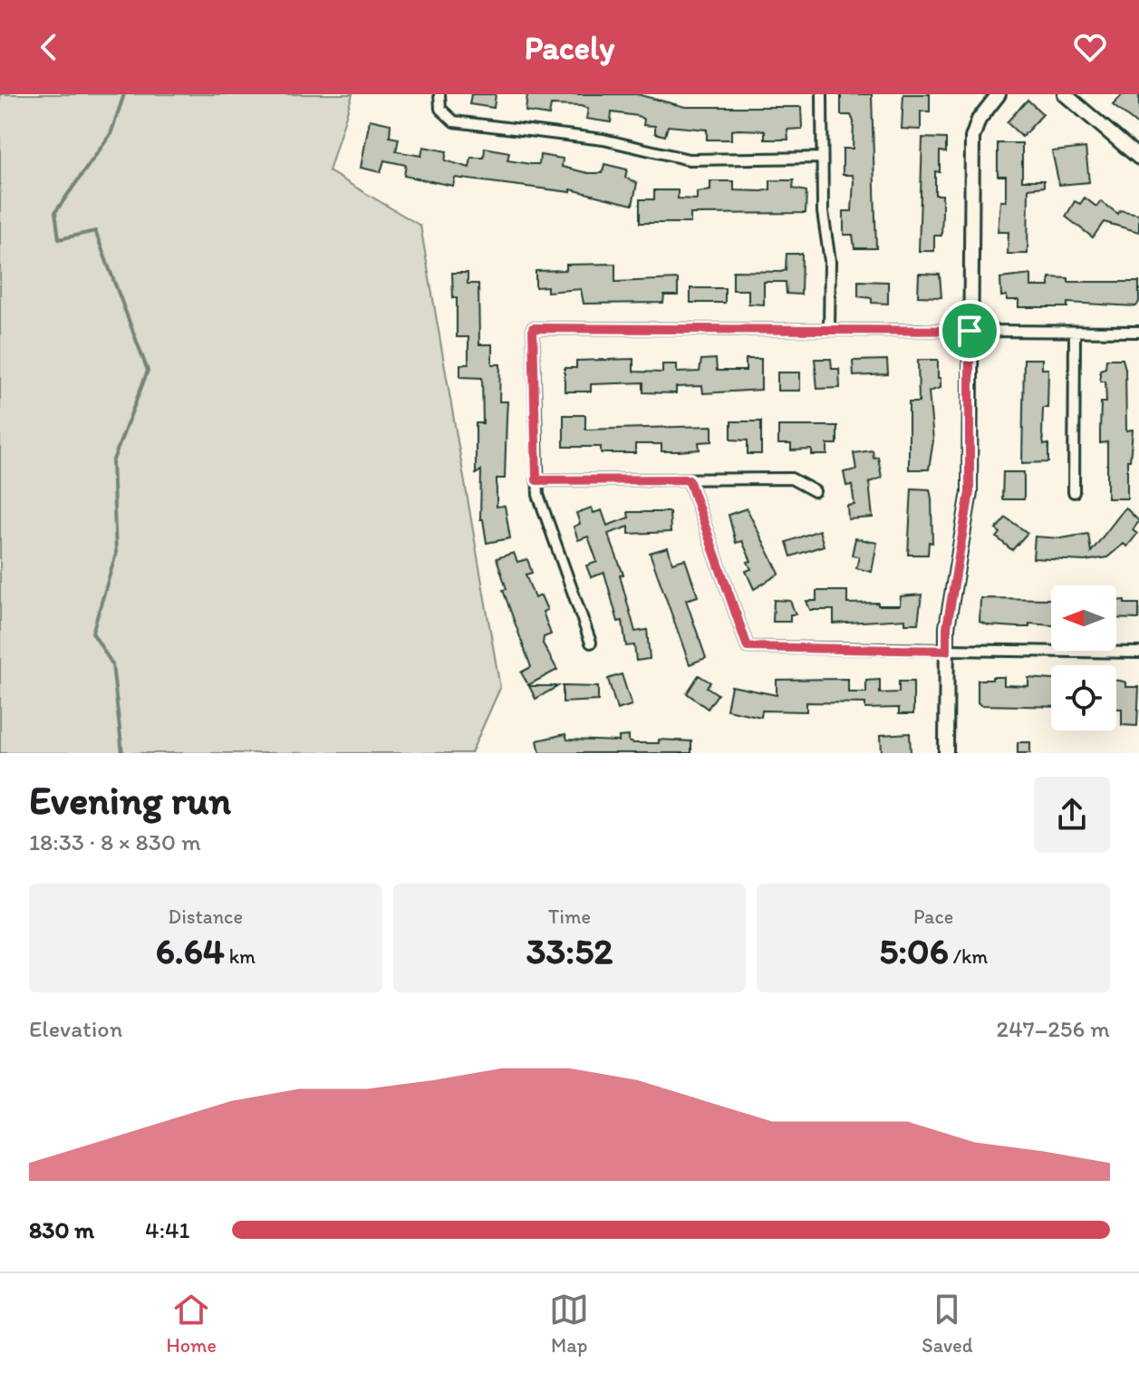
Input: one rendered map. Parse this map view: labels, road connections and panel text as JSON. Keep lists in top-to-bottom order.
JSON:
{
  "north": "left",
  "page": {
    "header": "Pacely",
    "heading": ["Evening run", "18:33 · 8 × 830 m"],
    "stats": [
      ["Distance", "6.64 km"],
      ["Time", "33:52"],
      ["Pace", "5:06 /km"]
    ],
    "chart": ["Elevation", "247–256 m"],
    "list": [
      {
        "name": "830 m",
        "note": "4:41"
      }
    ],
    "tabs": ["Home", "Map", "Saved"]
  }
}
